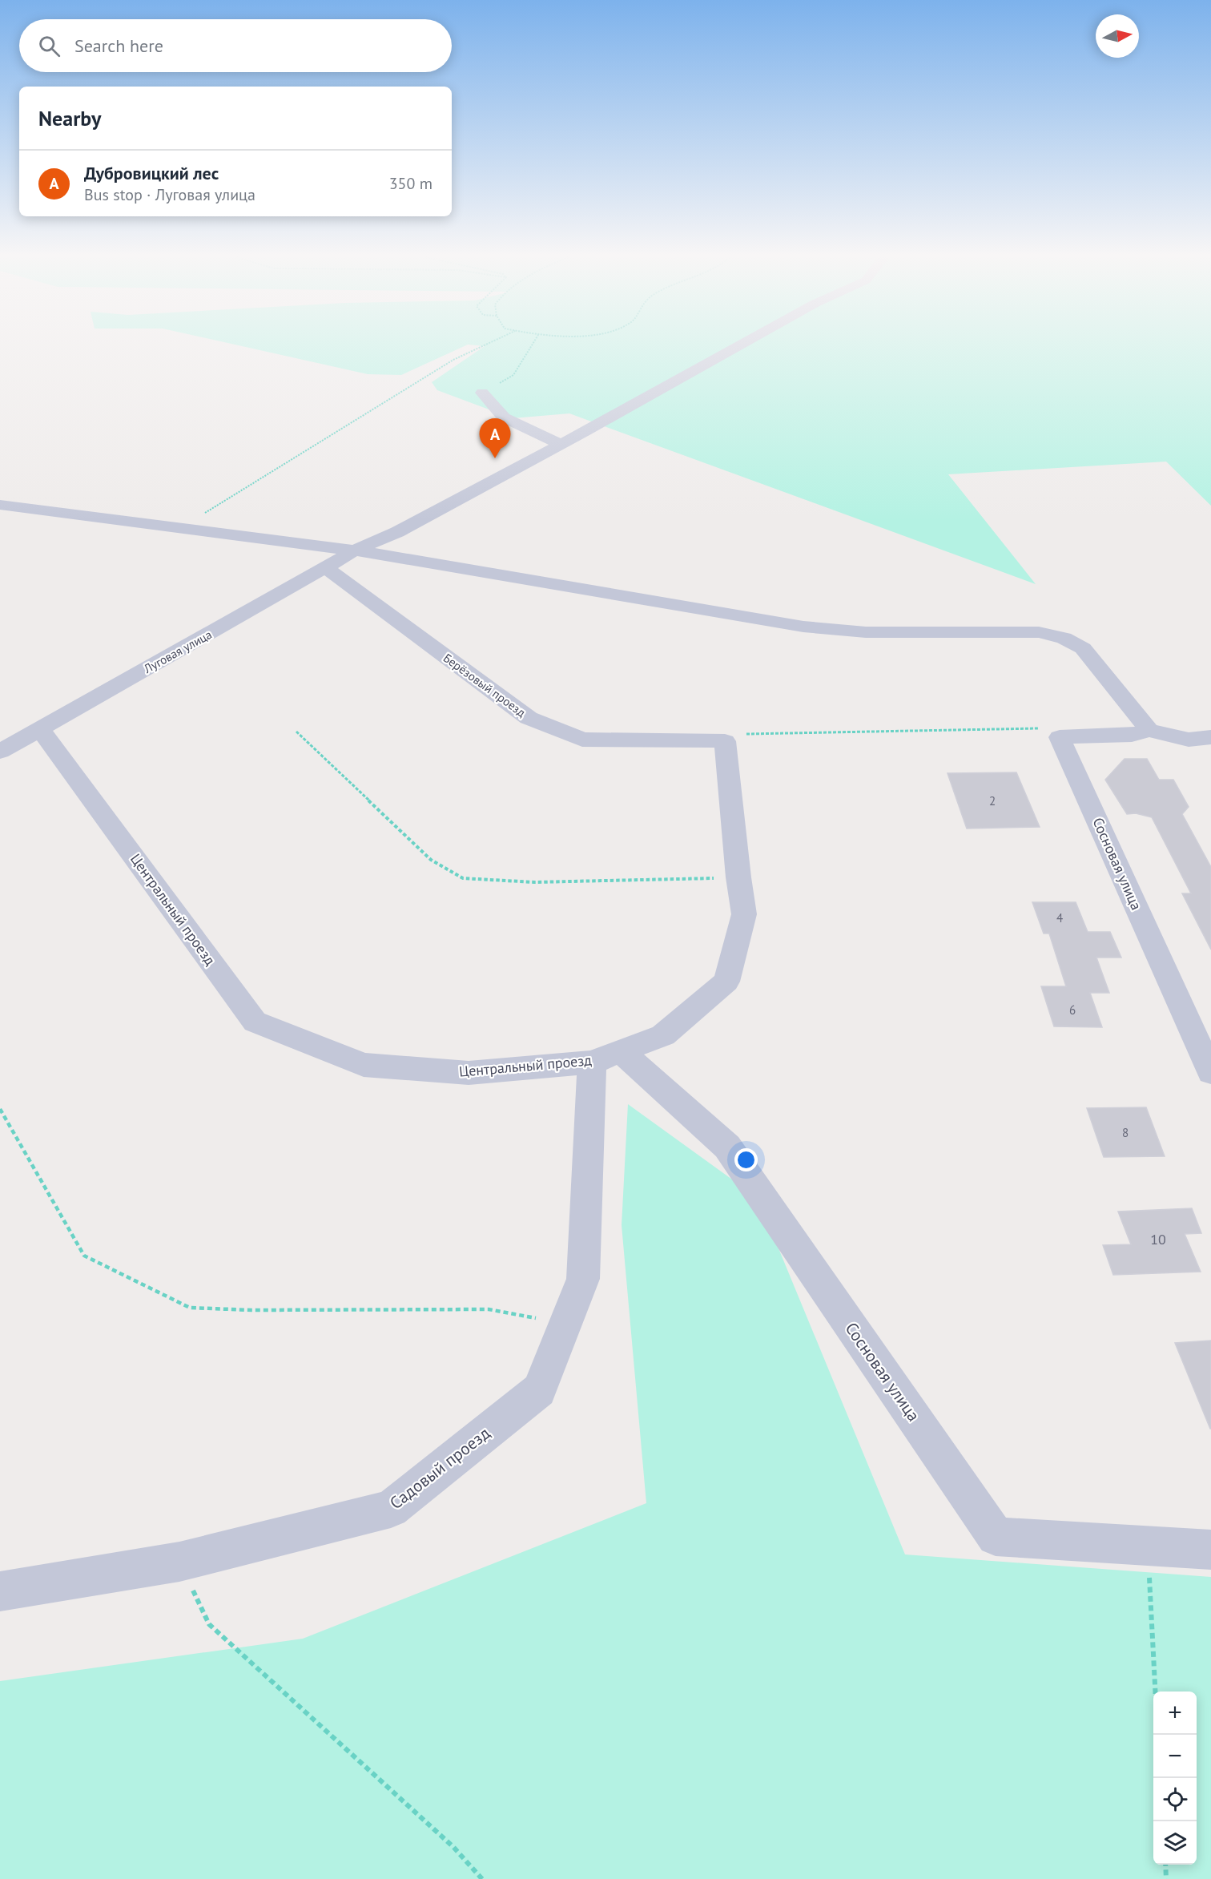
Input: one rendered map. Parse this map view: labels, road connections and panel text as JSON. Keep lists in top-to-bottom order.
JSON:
{
  "streets": {
    "street": [
      "Луговая улица",
      "Берёзовый проезд",
      "Сосновая улица",
      "Центральный проезд",
      "Садовый проезд"
    ]
  },
  "crossings": [
    ["Луговая улица", "Берёзовый проезд"],
    ["Луговая улица", "Центральный проезд"],
    ["Берёзовый проезд", "Центральный проезд"],
    ["Сосновая улица", "Центральный проезд"],
    ["Сосновая улица", "Садовый проезд"],
    ["Центральный проезд", "Садовый проезд"]
  ],
  "house_numbers": [
    "2",
    "4",
    "6",
    "8",
    "10"
  ],
  "north": "right",
  "page": {
    "search": "Search here",
    "heading": "Nearby",
    "list": [
      {
        "mark": "A",
        "name": "Дубровицкий лес",
        "note": "Bus stop · Луговая улица",
        "value": "350 m"
      }
    ],
    "pins": "A",
    "map_buttons": ["+", "−"]
  }
}
